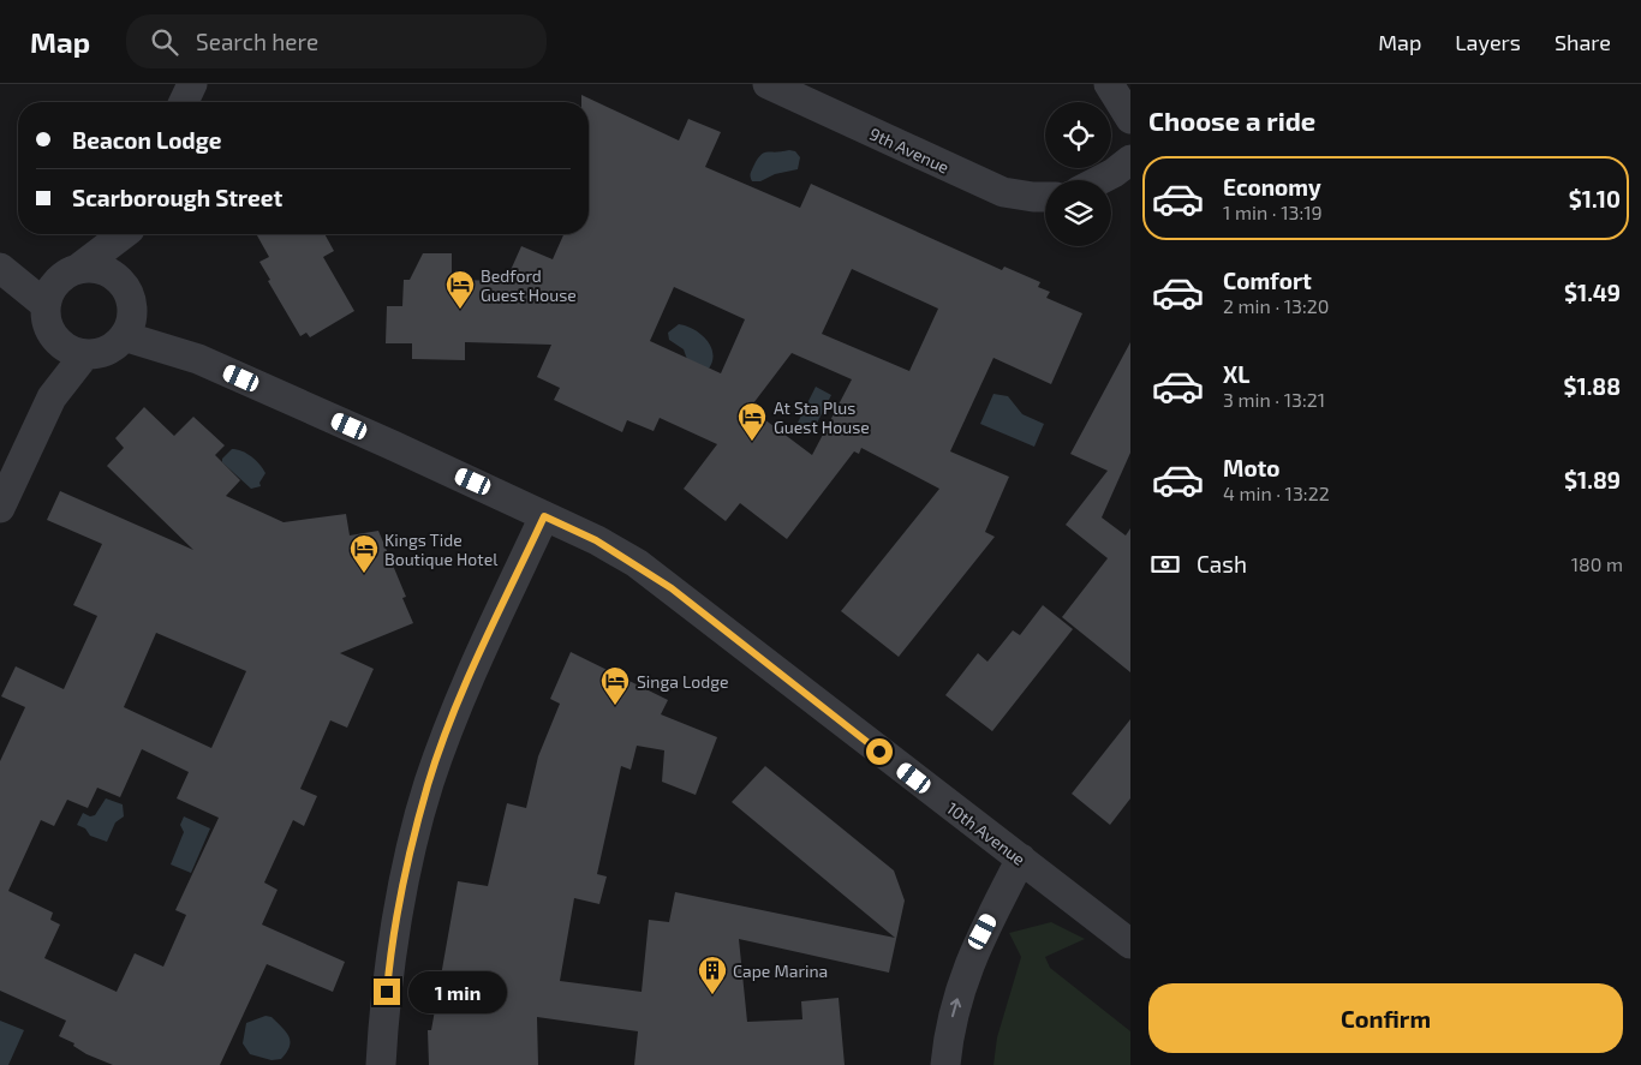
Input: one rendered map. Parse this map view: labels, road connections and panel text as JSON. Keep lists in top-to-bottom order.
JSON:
{
  "streets": {
    "street": ["9th Avenue", "10th Avenue"]
  },
  "places": {
    "hotel": [
      "Bedford Guest House",
      "At Sta Plus Guest House",
      "Kings Tide Boutique Hotel",
      "Singa Lodge"
    ],
    "building": ["Cape Marina"]
  },
  "page": {
    "header": "Map",
    "search": "Search here",
    "nav": ["Map", "Layers", "Share"],
    "heading": "Choose a ride",
    "banner": ["Beacon Lodge", "Scarborough Street"],
    "list": [
      {
        "name": "Economy",
        "note": "1 min · 13:19",
        "value": "$1.10"
      },
      {
        "name": "Comfort",
        "note": "2 min · 13:20",
        "value": "$1.49"
      },
      {
        "name": "XL",
        "note": "3 min · 13:21",
        "value": "$1.88"
      },
      {
        "name": "Moto",
        "note": "4 min · 13:22",
        "value": "$1.89"
      }
    ],
    "pay": ["Cash", "180 m"],
    "bubble": "1 min",
    "buttons": "Confirm"
  }
}
